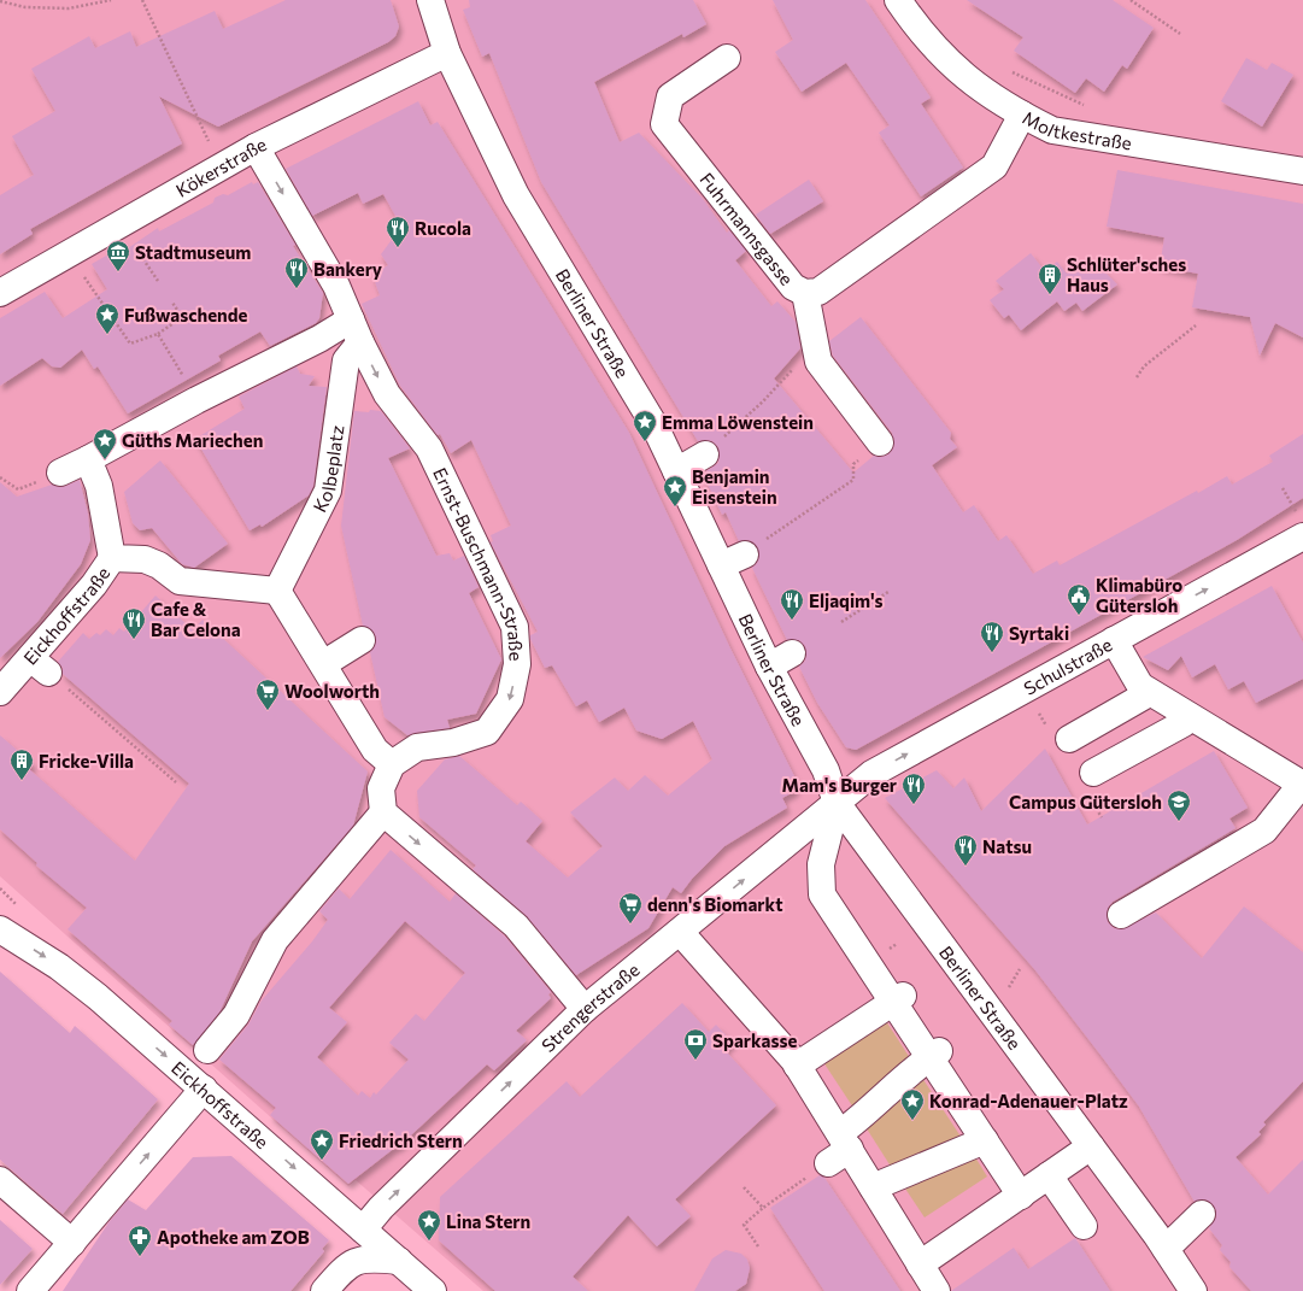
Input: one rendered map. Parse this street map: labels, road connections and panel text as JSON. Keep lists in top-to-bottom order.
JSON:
{
  "streets": {
    "street": [
      "Moltkestraße",
      "Kökerstraße",
      "Fuhrmannsgasse",
      "Berliner Straße",
      "Kolbeplatz",
      "Ernst-Buschmann-Straße",
      "Eickhoffstraße",
      "Schulstraße",
      "Strengerstraße"
    ]
  },
  "crossings": [
    ["Moltkestraße", "Fuhrmannsgasse"],
    ["Kökerstraße", "Berliner Straße"],
    ["Kökerstraße", "Ernst-Buschmann-Straße"],
    ["Berliner Straße", "Schulstraße"],
    ["Berliner Straße", "Strengerstraße"],
    ["Kolbeplatz", "Ernst-Buschmann-Straße"],
    ["Eickhoffstraße", "Strengerstraße"],
    ["Schulstraße", "Strengerstraße"]
  ],
  "one_way": ["Ernst-Buschmann-Straße", "Eickhoffstraße", "Strengerstraße"],
  "places": {
    "restaurant": [
      "Rucola",
      "Bankery",
      "Eljaqim's",
      "Cafe & Bar Celona",
      "Syrtaki",
      "Mam's Burger",
      "Natsu"
    ],
    "museum": ["Stadtmuseum"],
    "building": ["Schlüter'sches Haus", "Fricke-Villa"],
    "place": [
      "Fußwaschende",
      "Emma Löwenstein",
      "Güths Mariechen",
      "Benjamin Eisenstein",
      "Konrad-Adenauer-Platz",
      "Friedrich Stern",
      "Lina Stern"
    ],
    "public building": ["Klimabüro Gütersloh"],
    "supermarket": ["Woolworth", "denn's Biomarkt"],
    "school or university": ["Campus Gütersloh"],
    "bank": ["Sparkasse"],
    "pharmacy": ["Apotheke am ZOB"]
  }
}
